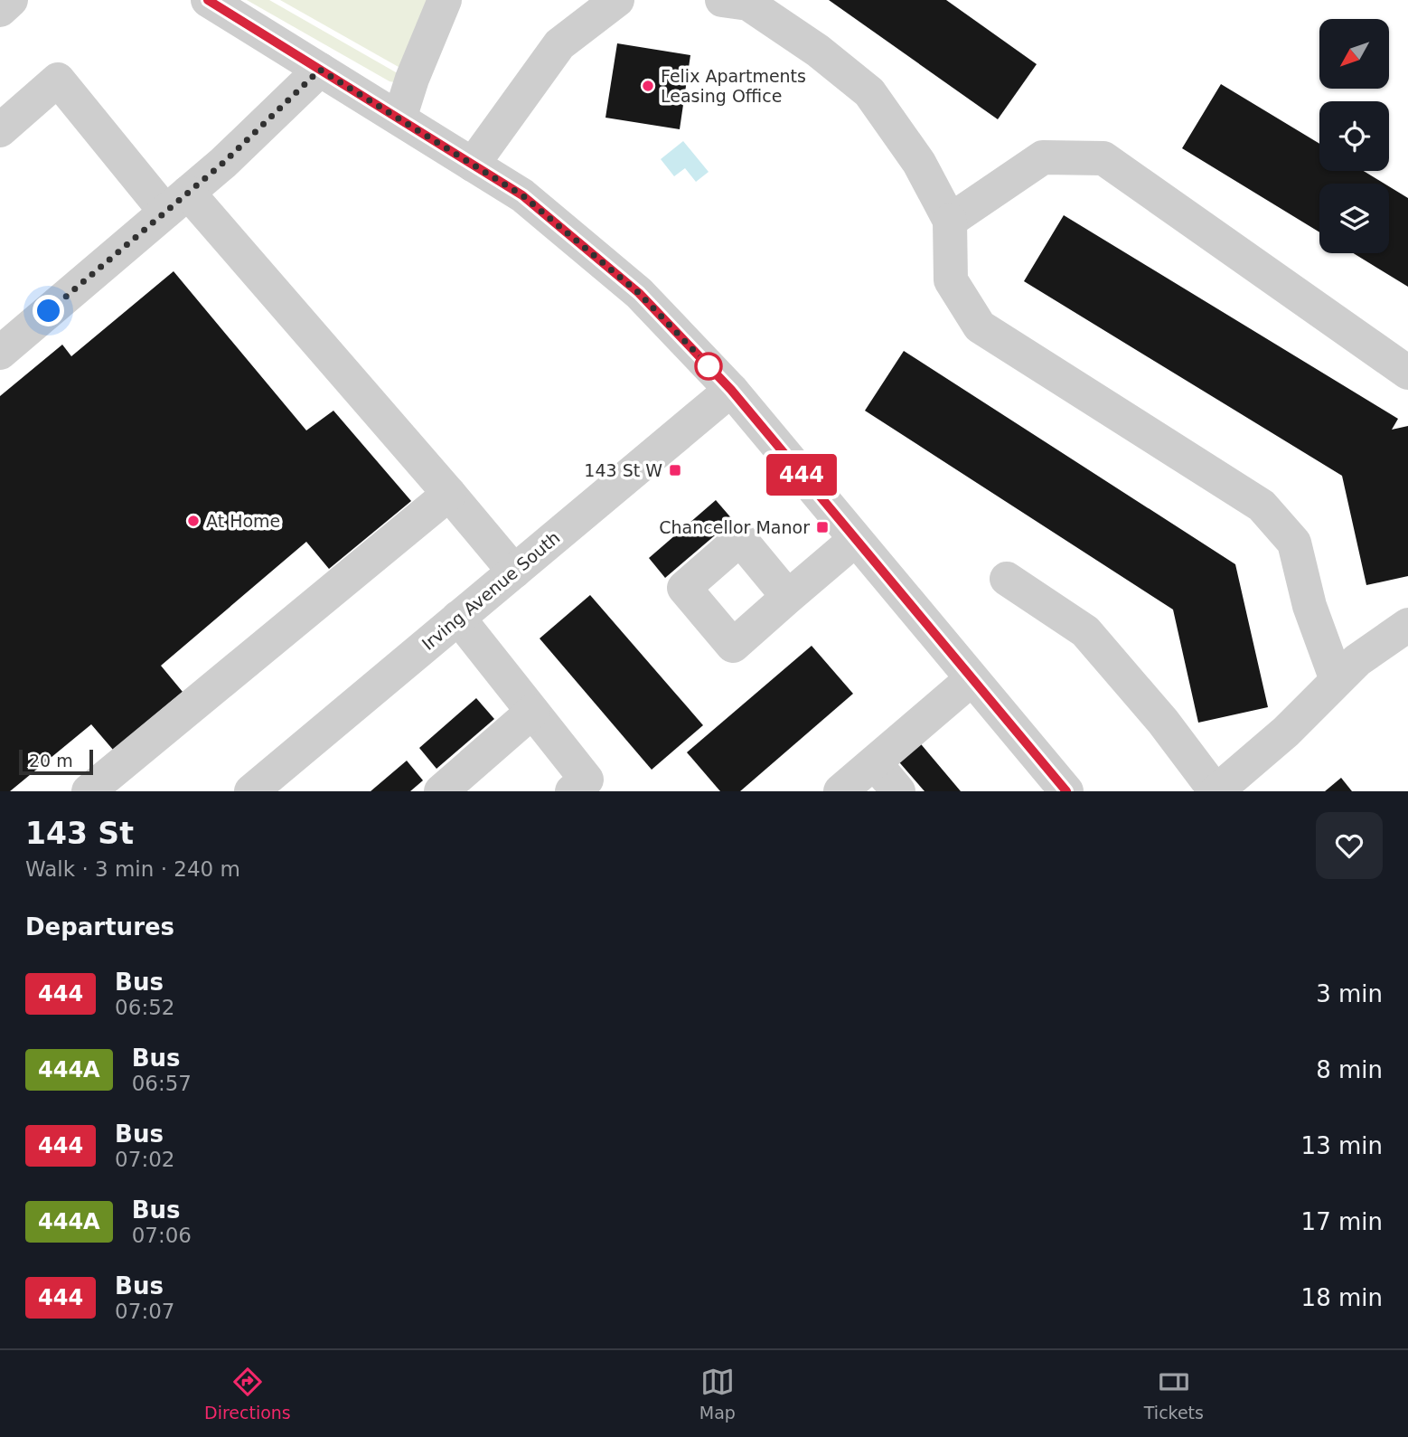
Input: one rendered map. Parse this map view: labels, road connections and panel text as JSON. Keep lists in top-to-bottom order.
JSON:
{
  "streets": {
    "street": ["Irving Avenue South"]
  },
  "places": {
    "other": ["Felix Apartments Leasing Office", "At Home"],
    "transit": ["143 St W", "Chancellor Manor"]
  },
  "lines": ["bus line 444"],
  "scale_bar": "20 m",
  "north": "bottom left",
  "page": {
    "on_map": "444",
    "scale": "20 m",
    "heading": [
      ["143 St", "Walk · 3 min · 240 m"],
      "Departures"
    ],
    "list": [
      {
        "mark": "444",
        "name": "Bus",
        "note": "06:52",
        "value": "3 min"
      },
      {
        "mark": "444A",
        "name": "Bus",
        "note": "06:57",
        "value": "8 min"
      },
      {
        "mark": "444",
        "name": "Bus",
        "note": "07:02",
        "value": "13 min"
      },
      {
        "mark": "444A",
        "name": "Bus",
        "note": "07:06",
        "value": "17 min"
      },
      {
        "mark": "444",
        "name": "Bus",
        "note": "07:07",
        "value": "18 min"
      }
    ],
    "tabs": ["Directions", "Map", "Tickets"]
  }
}
